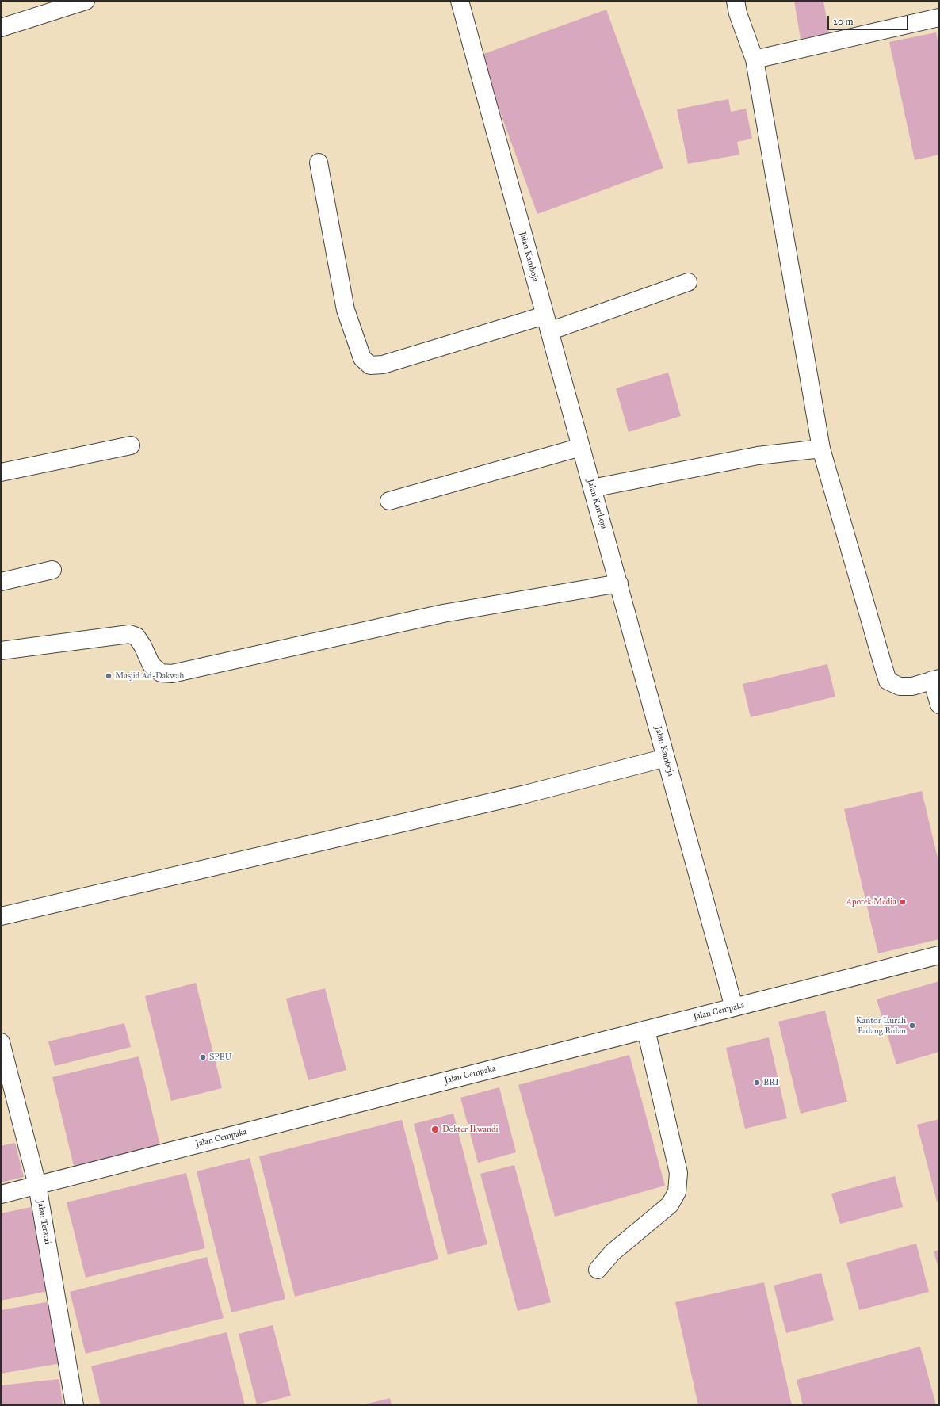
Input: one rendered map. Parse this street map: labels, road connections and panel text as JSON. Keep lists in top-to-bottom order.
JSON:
{
  "streets": {
    "street": ["Jalan Kamboja", "Jalan Cempaka", "Jalan Teratai"]
  },
  "crossings": [
    ["Jalan Kamboja", "Jalan Cempaka"],
    ["Jalan Cempaka", "Jalan Teratai"]
  ],
  "places": [
    "Masjid Ad-Dakwah",
    "Apotek Media",
    "Kantor Lurah Padang Bulan",
    "SPBU",
    "BRI",
    "Dokter Ikwandi"
  ],
  "scale_bar": "20 m"
}
